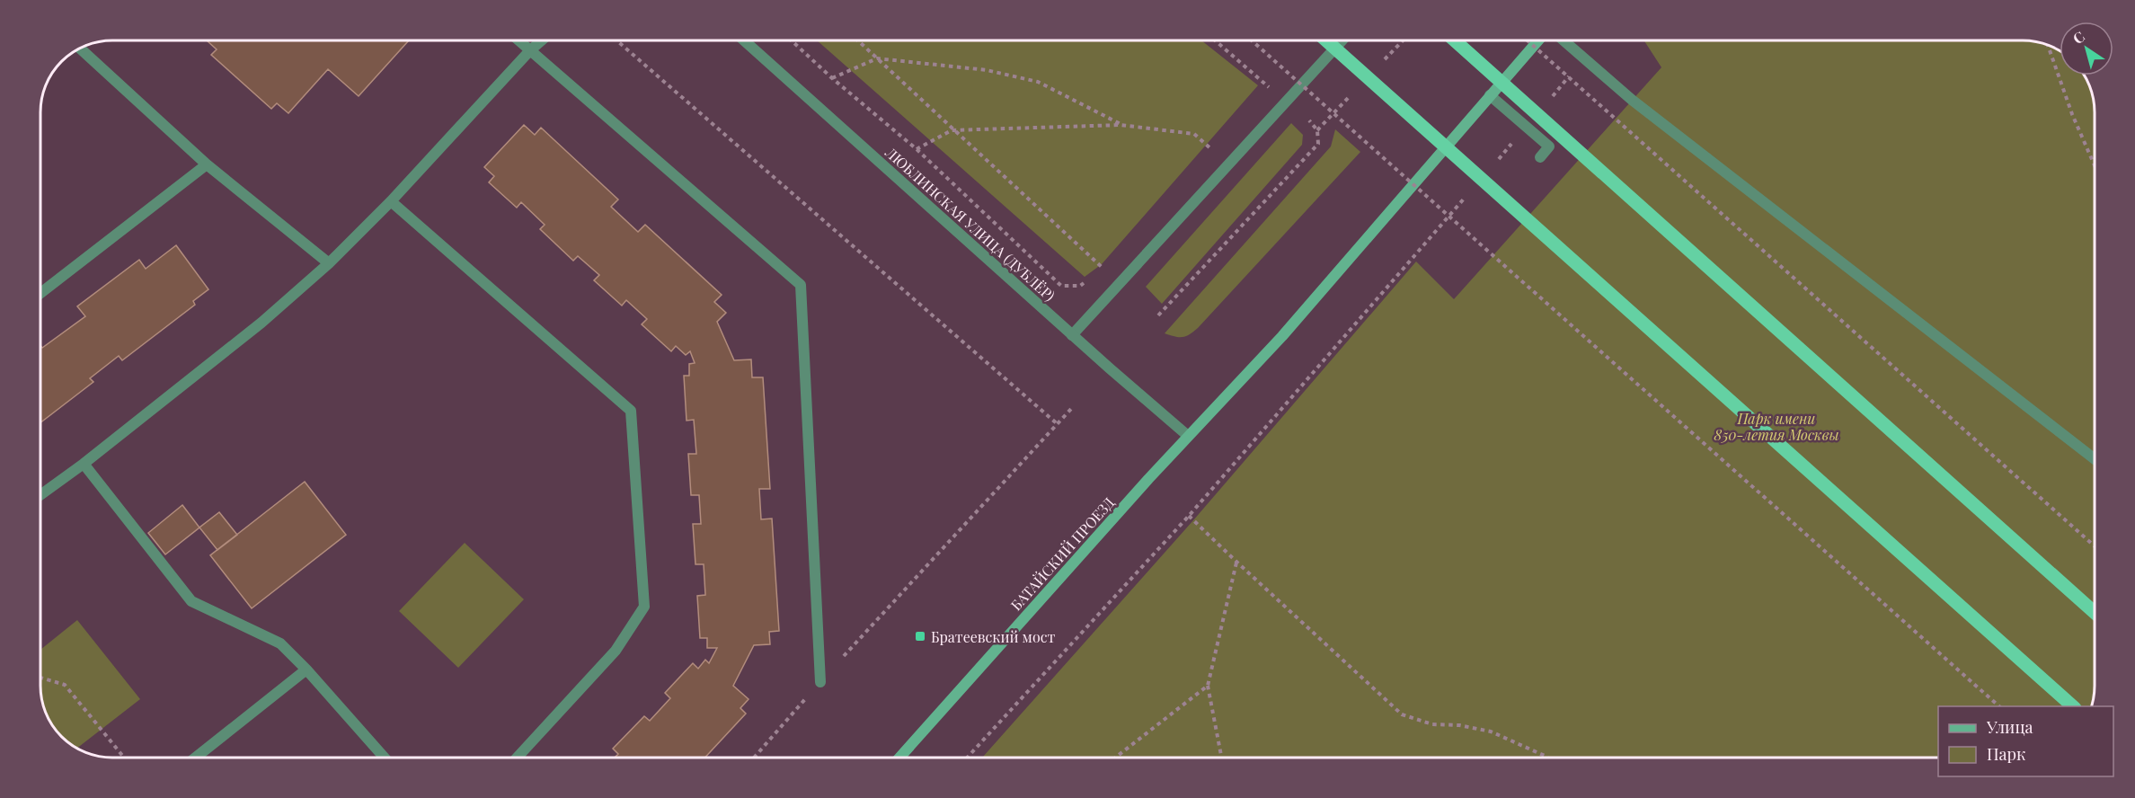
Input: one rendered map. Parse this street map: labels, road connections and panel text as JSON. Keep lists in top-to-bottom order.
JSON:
{
  "streets": {
    "main road": ["БАТАЙСКИЙ ПРОЕЗД"],
    "street": ["ЛЮБЛИНСКАЯ УЛИЦА (ДУБЛЁР)"]
  },
  "crossings": [
    ["ЛЮБЛИНСКАЯ УЛИЦА (ДУБЛЁР)", "БАТАЙСКИЙ ПРОЕЗД"]
  ],
  "parks": ["Парк имени 850-летия Москвы"],
  "places": {
    "transit": ["Братеевский мост"]
  },
  "legend": ["Улица", "Парк"],
  "north": "top left"
}
